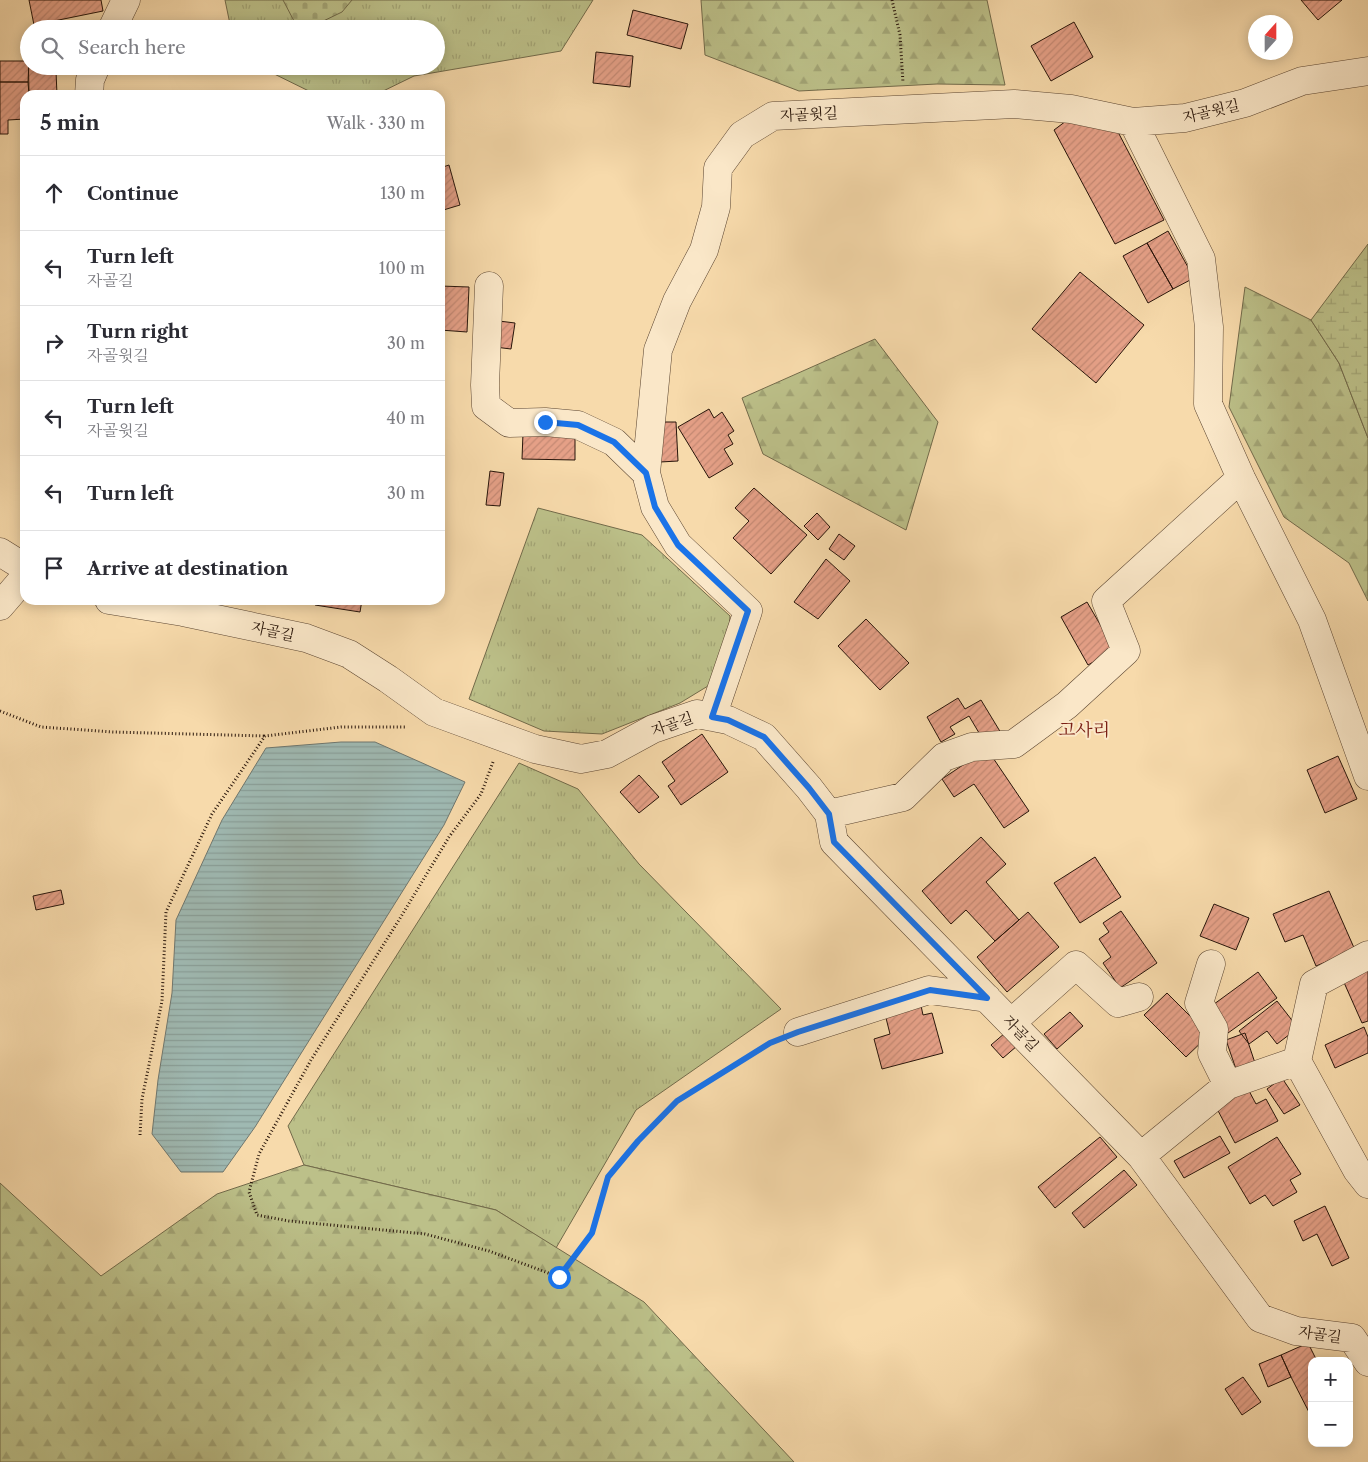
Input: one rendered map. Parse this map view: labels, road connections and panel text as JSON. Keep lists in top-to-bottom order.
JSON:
{
  "streets": {
    "street": ["자골윗길", "자골길"]
  },
  "crossings": [
    ["자골윗길", "자골길"]
  ],
  "districts": ["고사리"],
  "north": "top",
  "page": {
    "search": "Search here",
    "heading": ["5 min", "Walk · 330 m"],
    "list": [
      ["Continue", "130 m"],
      ["Turn left", "자골길", "100 m"],
      ["Turn right", "자골윗길", "30 m"],
      ["Turn left", "자골윗길", "40 m"],
      ["Turn left", "30 m"],
      "Arrive at destination"
    ],
    "map_buttons": ["+", "−"]
  }
}
